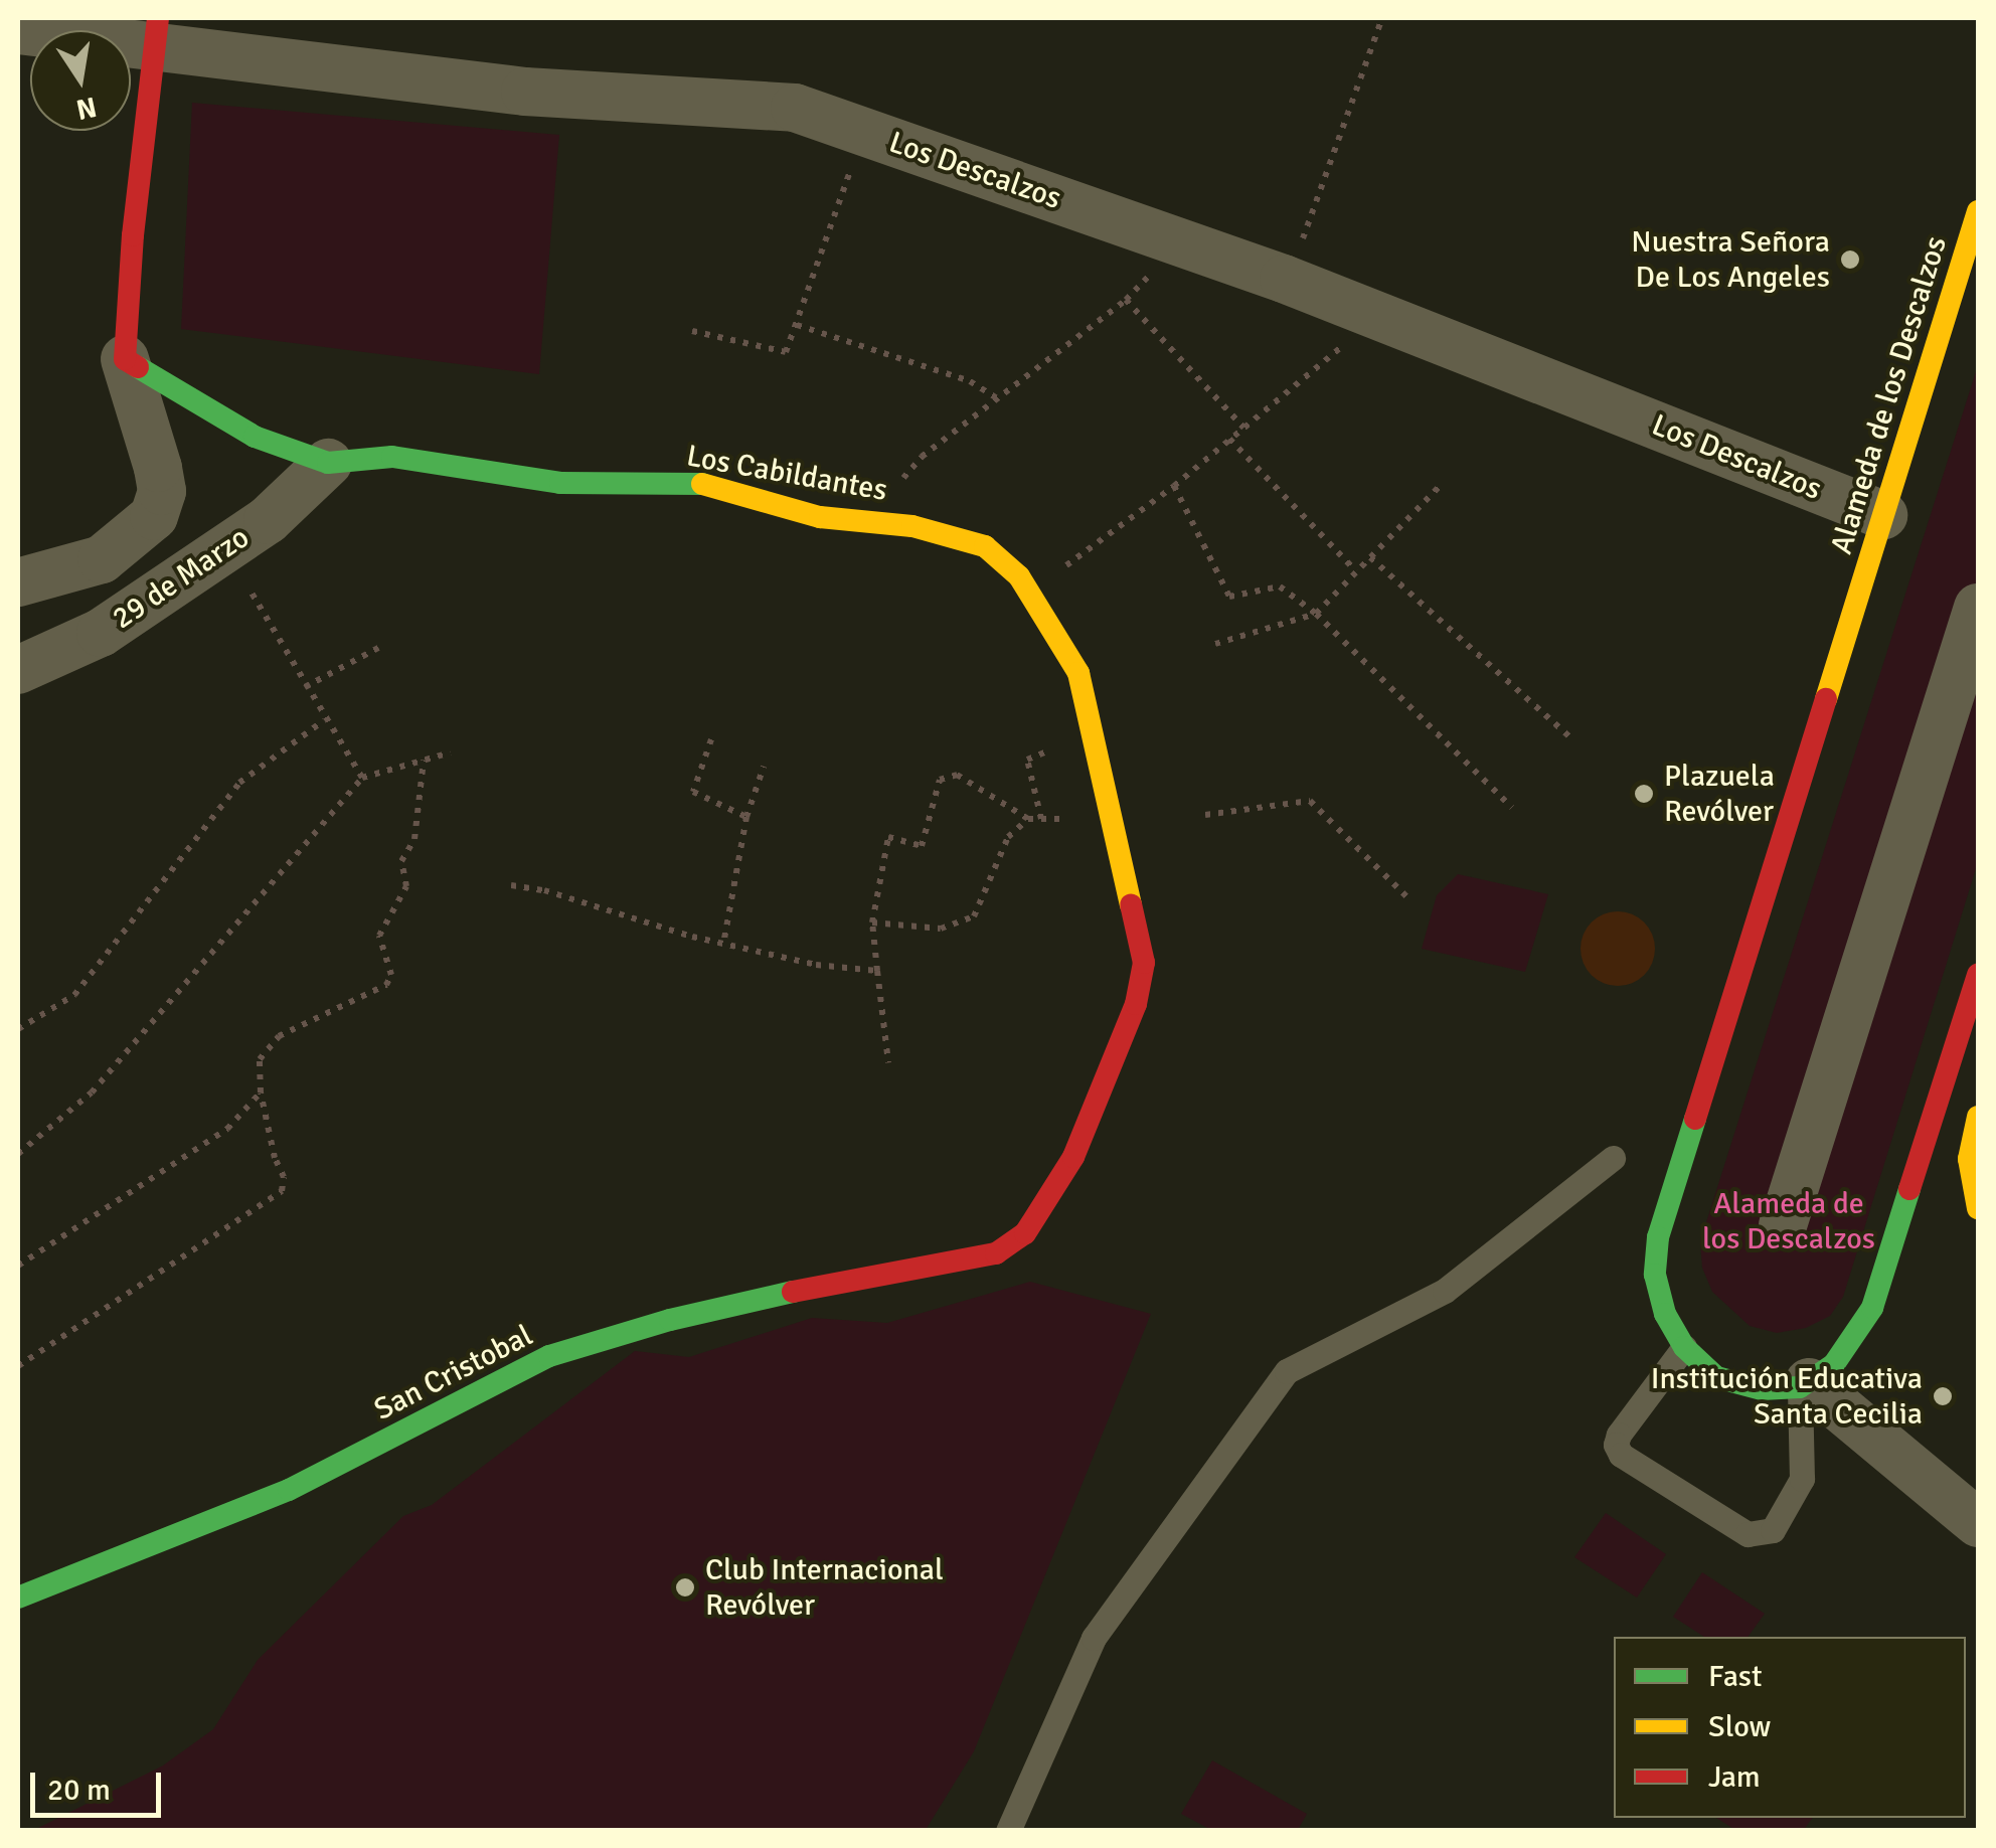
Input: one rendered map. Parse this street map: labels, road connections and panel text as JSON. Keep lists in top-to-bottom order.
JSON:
{
  "streets": {
    "street": [
      "Los Descalzos",
      "Alameda de los Descalzos",
      "Los Cabildantes",
      "29 de Marzo",
      "San Cristobal"
    ]
  },
  "crossings": [
    ["Los Descalzos", "Alameda de los Descalzos"],
    ["Los Cabildantes", "29 de Marzo"],
    ["Los Cabildantes", "San Cristobal"]
  ],
  "parks": ["Alameda de los Descalzos"],
  "places": [
    "Nuestra Señora De Los Angeles",
    "Plazuela Revólver",
    "Institución Educativa Santa Cecilia",
    "Club Internacional Revólver"
  ],
  "legend": ["Fast", "Slow", "Jam"],
  "scale_bar": "20 m",
  "north": "bottom"
}
